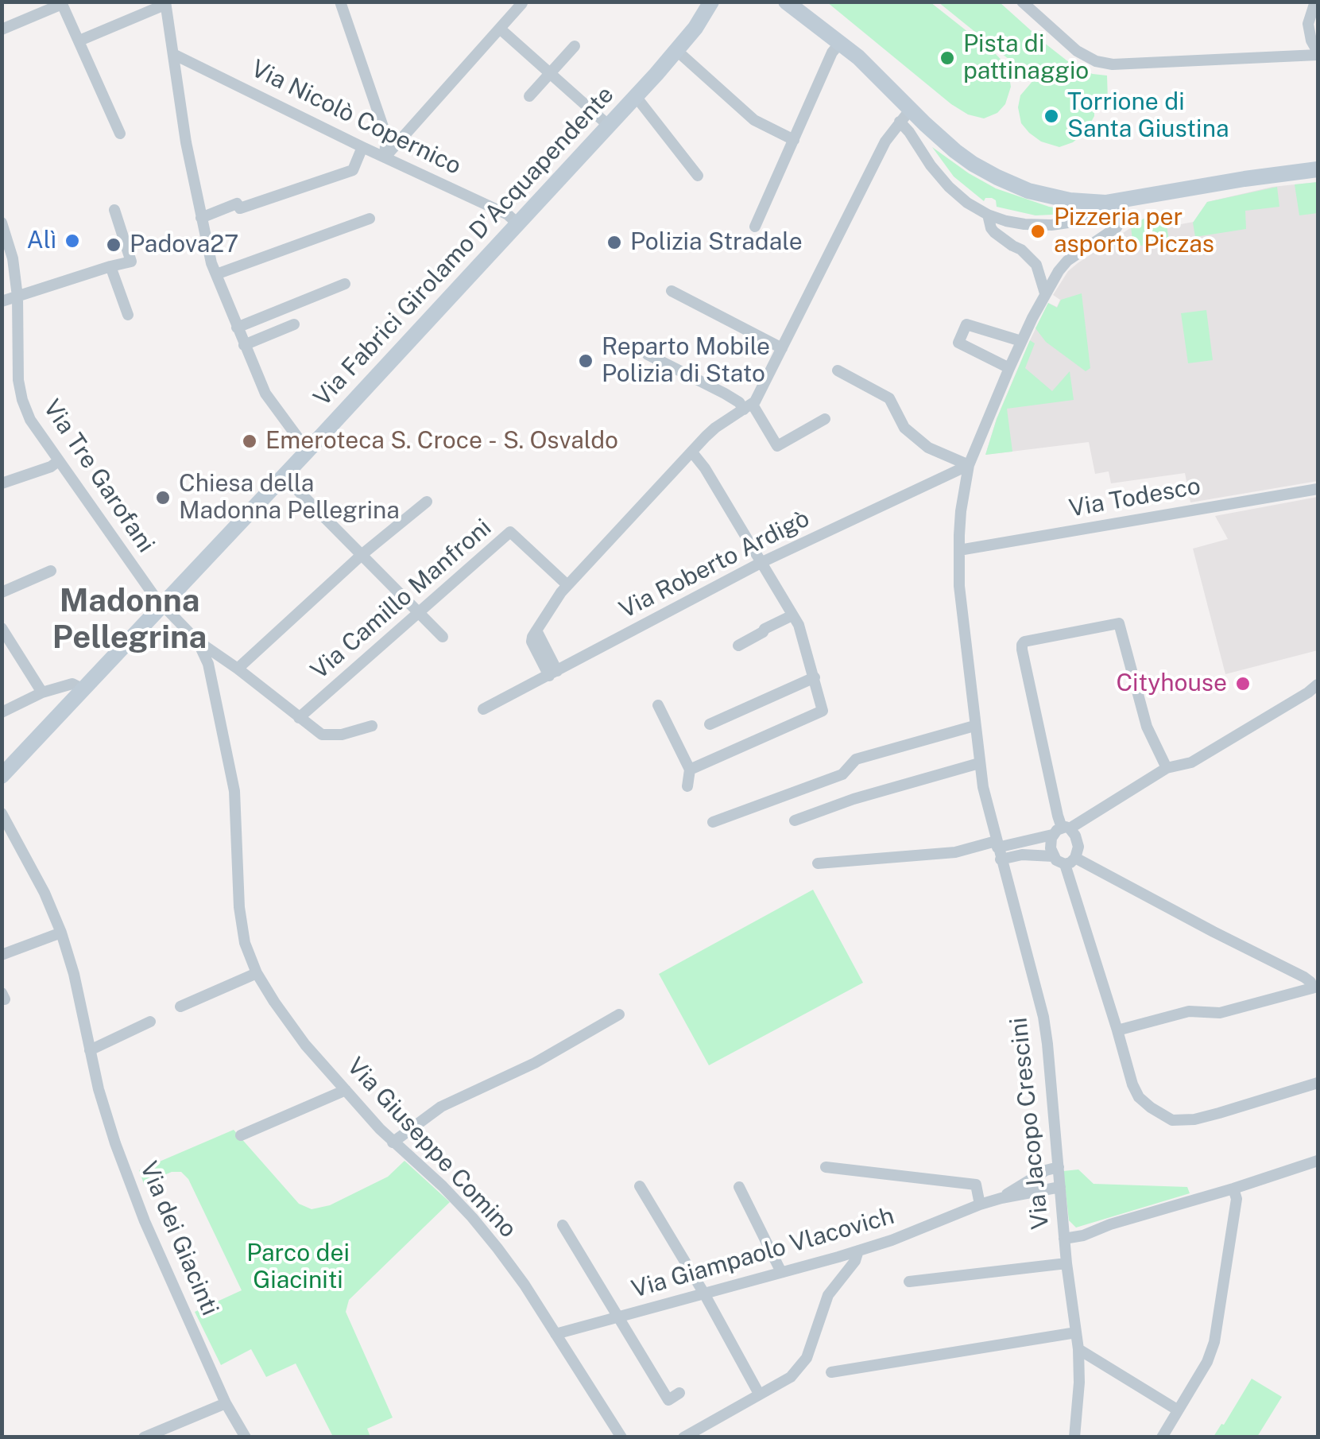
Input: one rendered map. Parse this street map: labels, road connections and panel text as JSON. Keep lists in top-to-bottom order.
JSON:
{
  "streets": {
    "main road": ["Via Fabrici Girolamo D'Acquapendente"],
    "street": [
      "Via Nicolò Copernico",
      "Via Tre Garofani",
      "Via Todesco",
      "Via Roberto Ardigò",
      "Via Camillo Manfroni",
      "Via Jacopo Crescini",
      "Via Giuseppe Comino",
      "Via dei Giacinti",
      "Via Giampaolo Vlacovich"
    ]
  },
  "crossings": [
    ["Via Nicolò Copernico", "Via Fabrici Girolamo D'Acquapendente"],
    ["Via Fabrici Girolamo D'Acquapendente", "Via Tre Garofani"],
    ["Via Fabrici Girolamo D'Acquapendente", "Via Giuseppe Comino"],
    ["Via Tre Garofani", "Via Giuseppe Comino"],
    ["Via Todesco", "Via Jacopo Crescini"],
    ["Via Roberto Ardigò", "Via Jacopo Crescini"],
    ["Via Jacopo Crescini", "Via Giampaolo Vlacovich"],
    ["Via Giuseppe Comino", "Via Giampaolo Vlacovich"]
  ],
  "districts": ["Madonna Pellegrina"],
  "parks": ["Parco dei Giaciniti"],
  "places": [
    "Pista di pattinaggio",
    "Torrione di Santa Giustina",
    "Pizzeria per asporto Piczas",
    "Alì",
    "Polizia Stradale",
    "Padova27",
    "Reparto Mobile Polizia di Stato",
    "Emeroteca S. Croce - S. Osvaldo",
    "Chiesa della Madonna Pellegrina",
    "Cityhouse"
  ]
}
